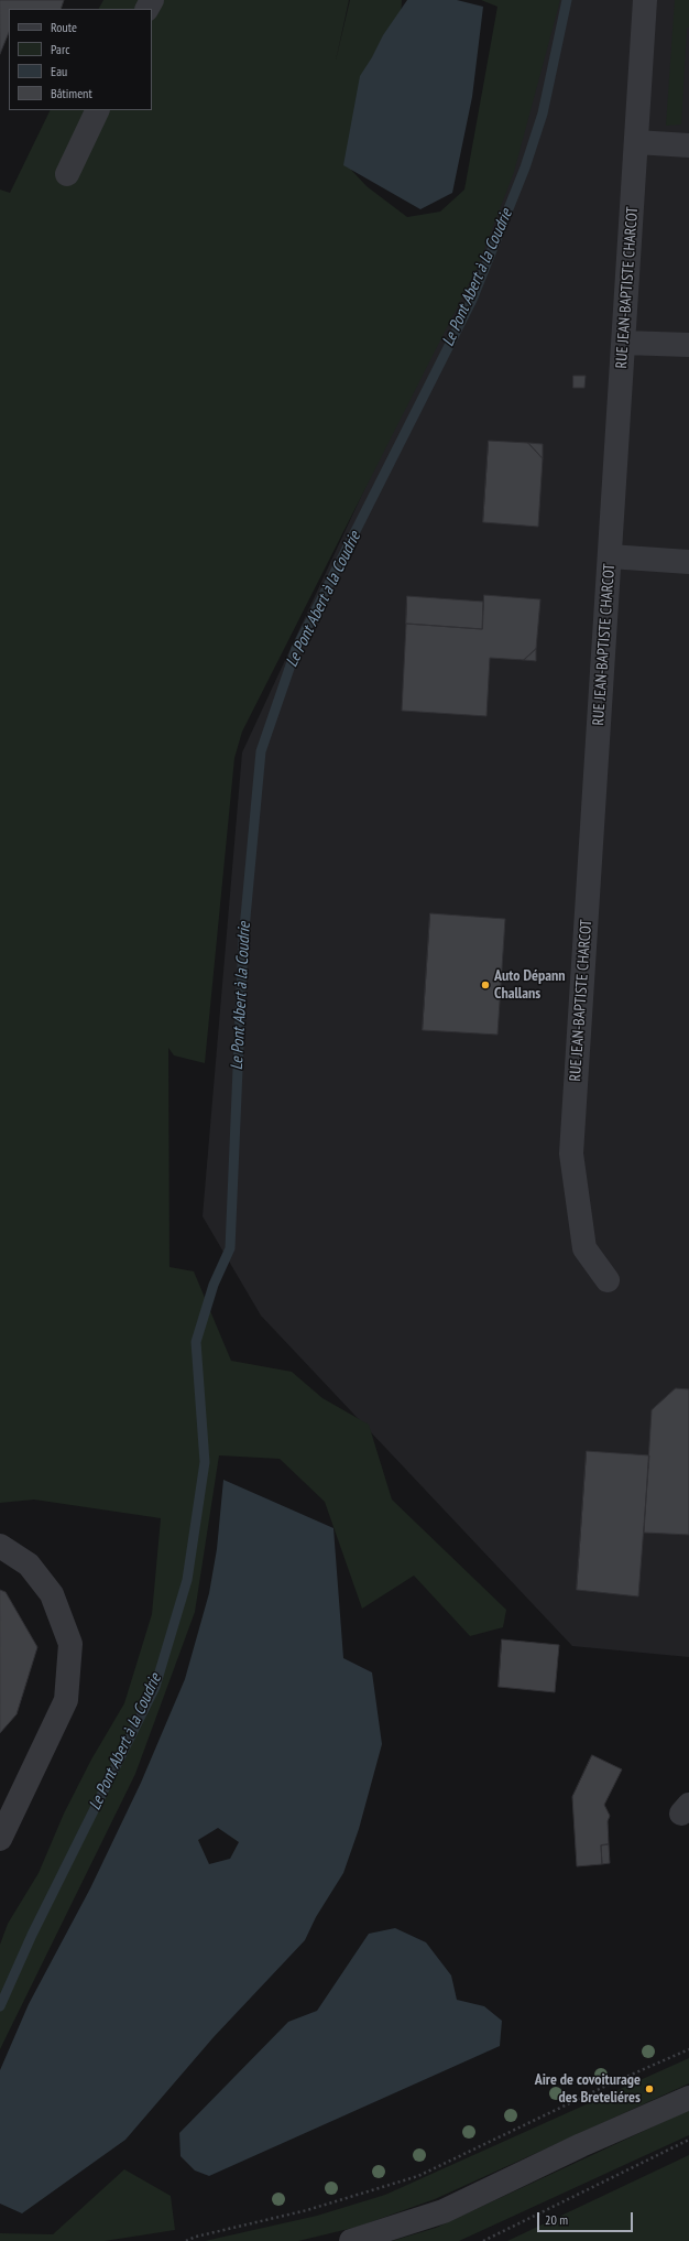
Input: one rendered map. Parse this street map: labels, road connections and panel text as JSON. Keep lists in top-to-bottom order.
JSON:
{
  "streets": {
    "street": ["RUE JEAN-BAPTISTE CHARCOT"]
  },
  "water": ["Le Pont Abert à la Coudrie"],
  "places": ["Auto Dépann Challans", "Aire de covoiturage des Breteliéres"],
  "legend": [
    "Route",
    "Parc",
    "Eau",
    "Bâtiment"
  ],
  "scale_bar": "20 m"
}
